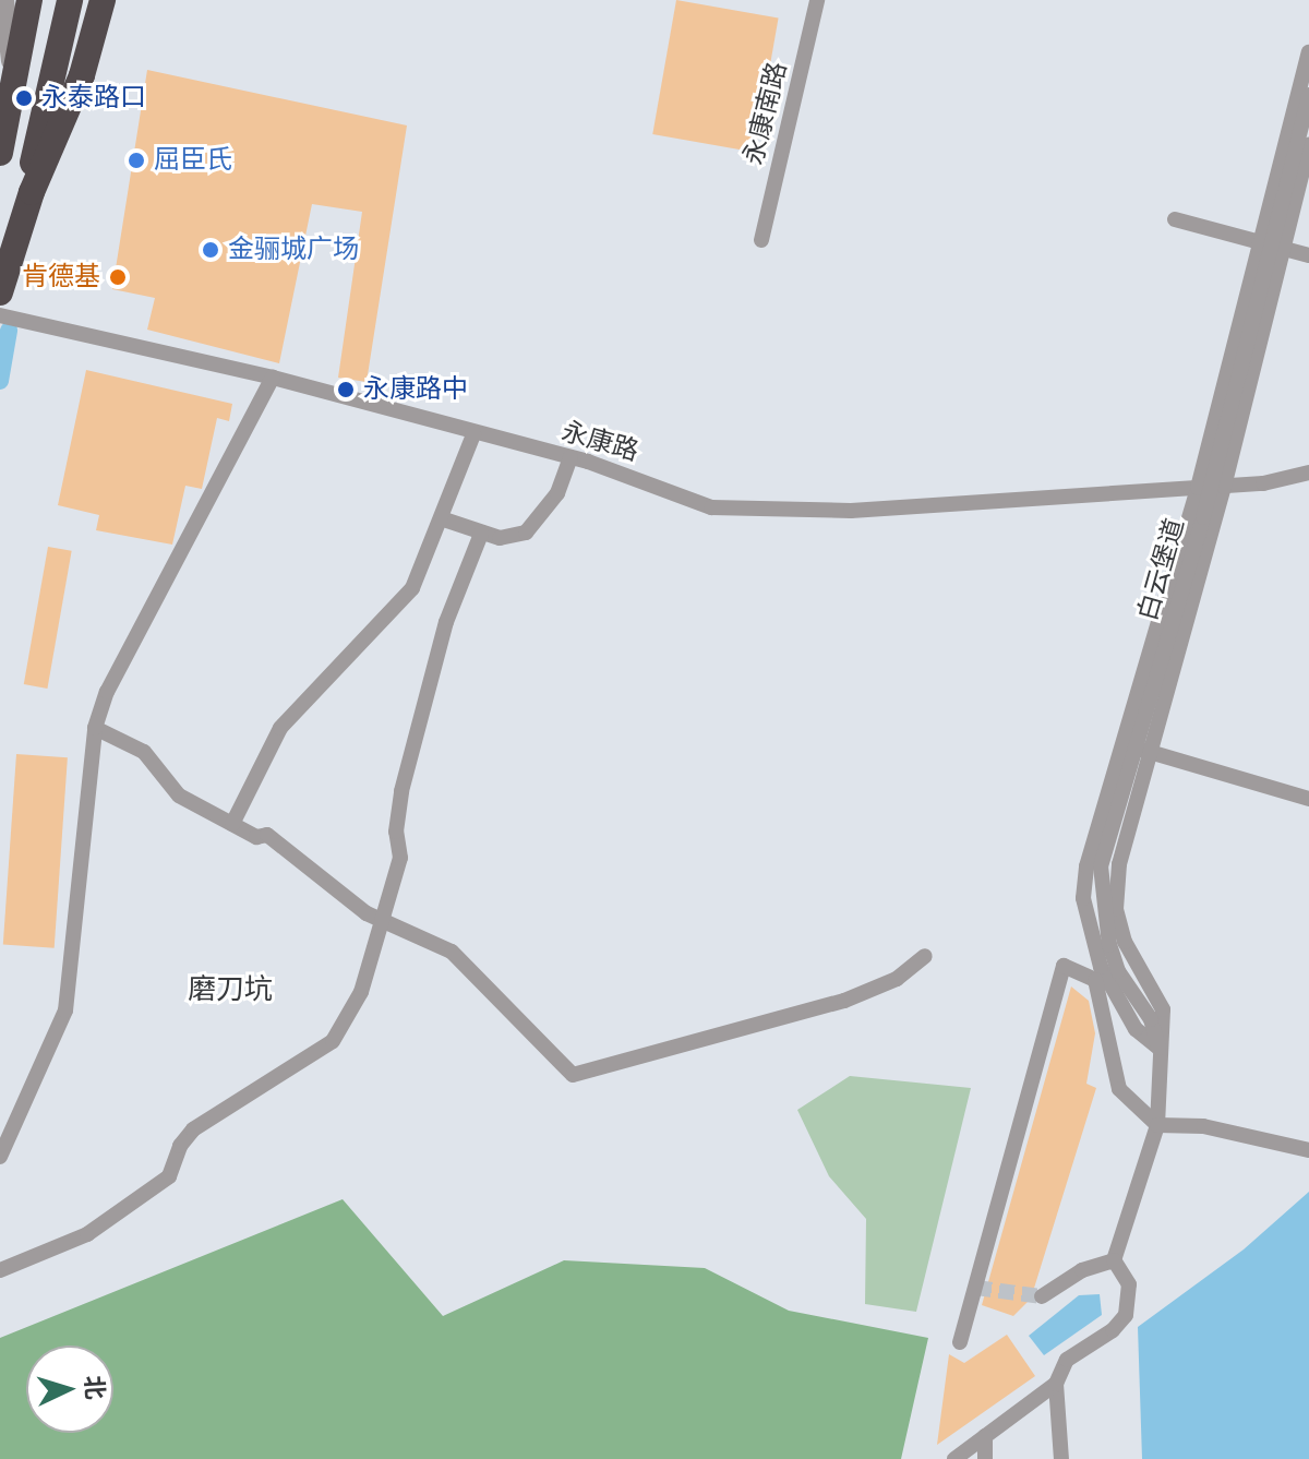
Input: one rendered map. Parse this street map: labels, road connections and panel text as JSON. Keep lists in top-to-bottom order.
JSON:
{
  "streets": {
    "street": ["永康南路", "永康路", "白云堡道"]
  },
  "districts": ["磨刀坑"],
  "places": [
    "永泰路口",
    "屈臣氏",
    "金骊城广场",
    "肯德基",
    "永康路中"
  ],
  "north": "right"
}
